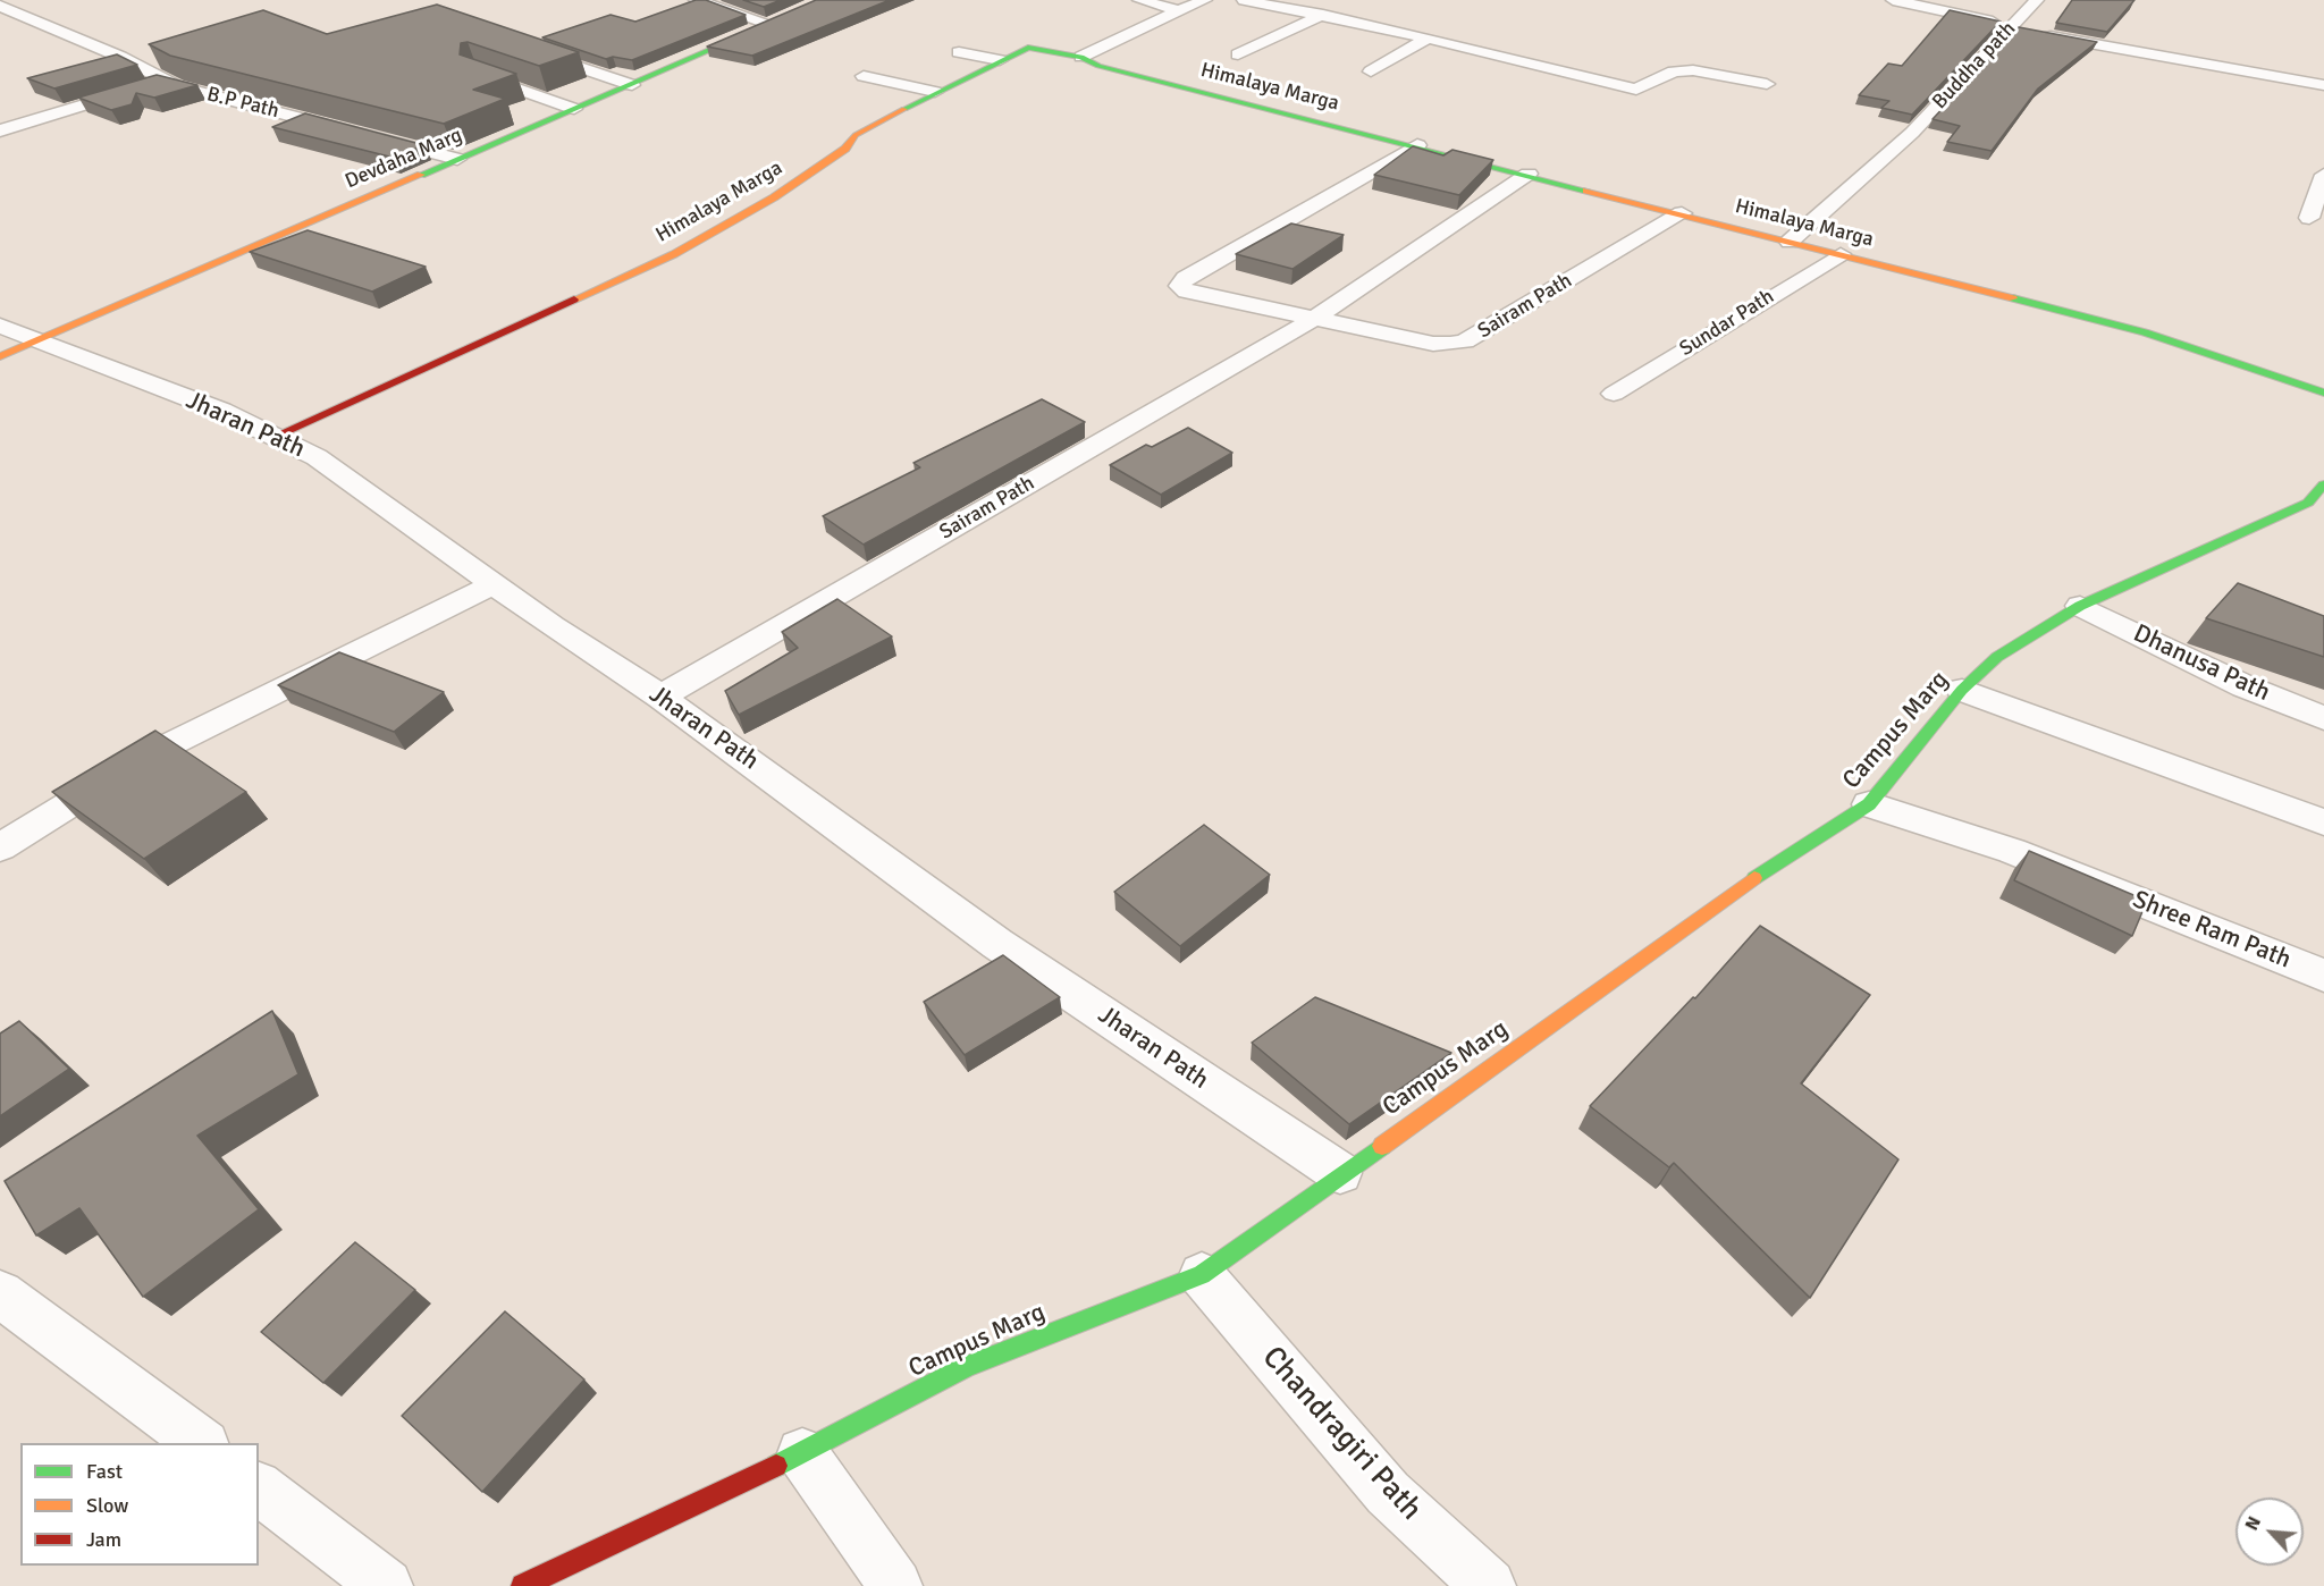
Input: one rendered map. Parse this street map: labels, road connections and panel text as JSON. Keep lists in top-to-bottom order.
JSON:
{
  "streets": {
    "street": [
      "Buddha path",
      "Himalaya Marga",
      "B.P Path",
      "Devdaha Marg",
      "Sairam Path",
      "Sundar Path",
      "Jharan Path",
      "Dhanusa Path",
      "Campus Marg",
      "Shree Ram Path",
      "Chandragiri Path"
    ]
  },
  "crossings": [
    ["Buddha path", "Himalaya Marga"],
    ["Himalaya Marga", "Sairam Path"],
    ["Himalaya Marga", "Sundar Path"],
    ["Himalaya Marga", "Jharan Path"],
    ["B.P Path", "Devdaha Marg"],
    ["Devdaha Marg", "Jharan Path"],
    ["Sairam Path", "Jharan Path"],
    ["Jharan Path", "Campus Marg"],
    ["Dhanusa Path", "Campus Marg"],
    ["Campus Marg", "Shree Ram Path"],
    ["Campus Marg", "Chandragiri Path"]
  ],
  "legend": ["Fast", "Slow", "Jam"],
  "north": "top left"
}
